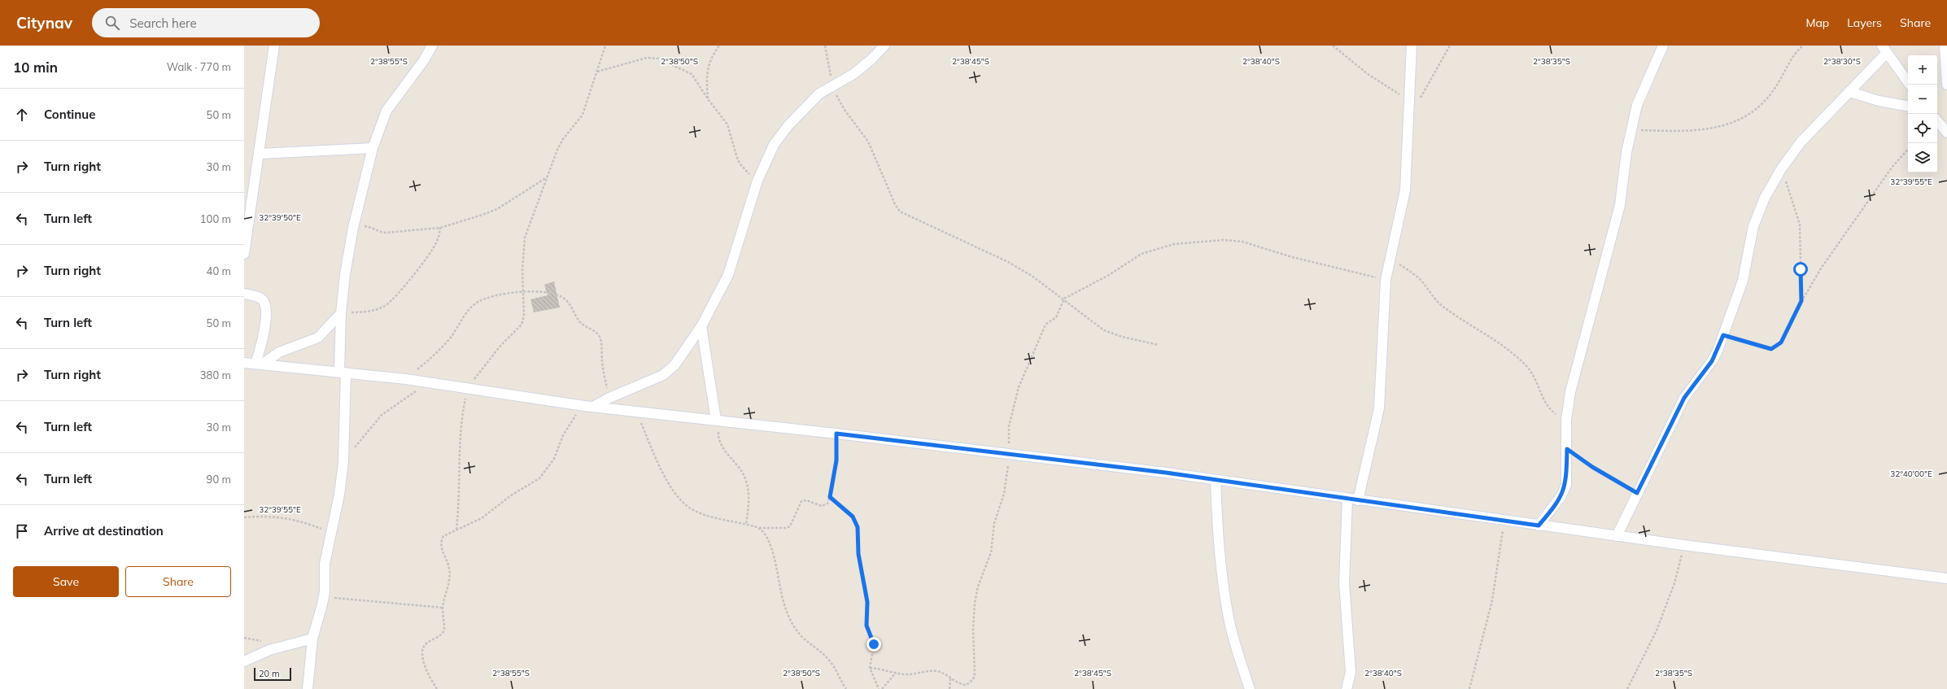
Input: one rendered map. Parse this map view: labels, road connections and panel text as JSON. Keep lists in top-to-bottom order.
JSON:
{
  "scale_bar": "20 m",
  "page": {
    "header": "Citynav",
    "search": "Search here",
    "nav": ["Map", "Layers", "Share"],
    "heading": ["10 min", "Walk · 770 m"],
    "map_buttons": ["+", "−"],
    "list": [
      ["Continue", "50 m"],
      ["Turn right", "30 m"],
      ["Turn left", "100 m"],
      ["Turn right", "40 m"],
      ["Turn left", "50 m"],
      ["Turn right", "380 m"],
      ["Turn left", "30 m"],
      ["Turn left", "90 m"],
      "Arrive at destination"
    ],
    "buttons": ["Save", "Share"],
    "scale": "20 m"
  },
  "coordinates": [
    "2°38'55\"S",
    "2°38'50\"S",
    "2°38'45\"S",
    "2°38'40\"S",
    "2°38'35\"S",
    "2°38'30\"S",
    "32°39'55\"E",
    "32°39'50\"E",
    "32°40'00\"E"
  ]
}
